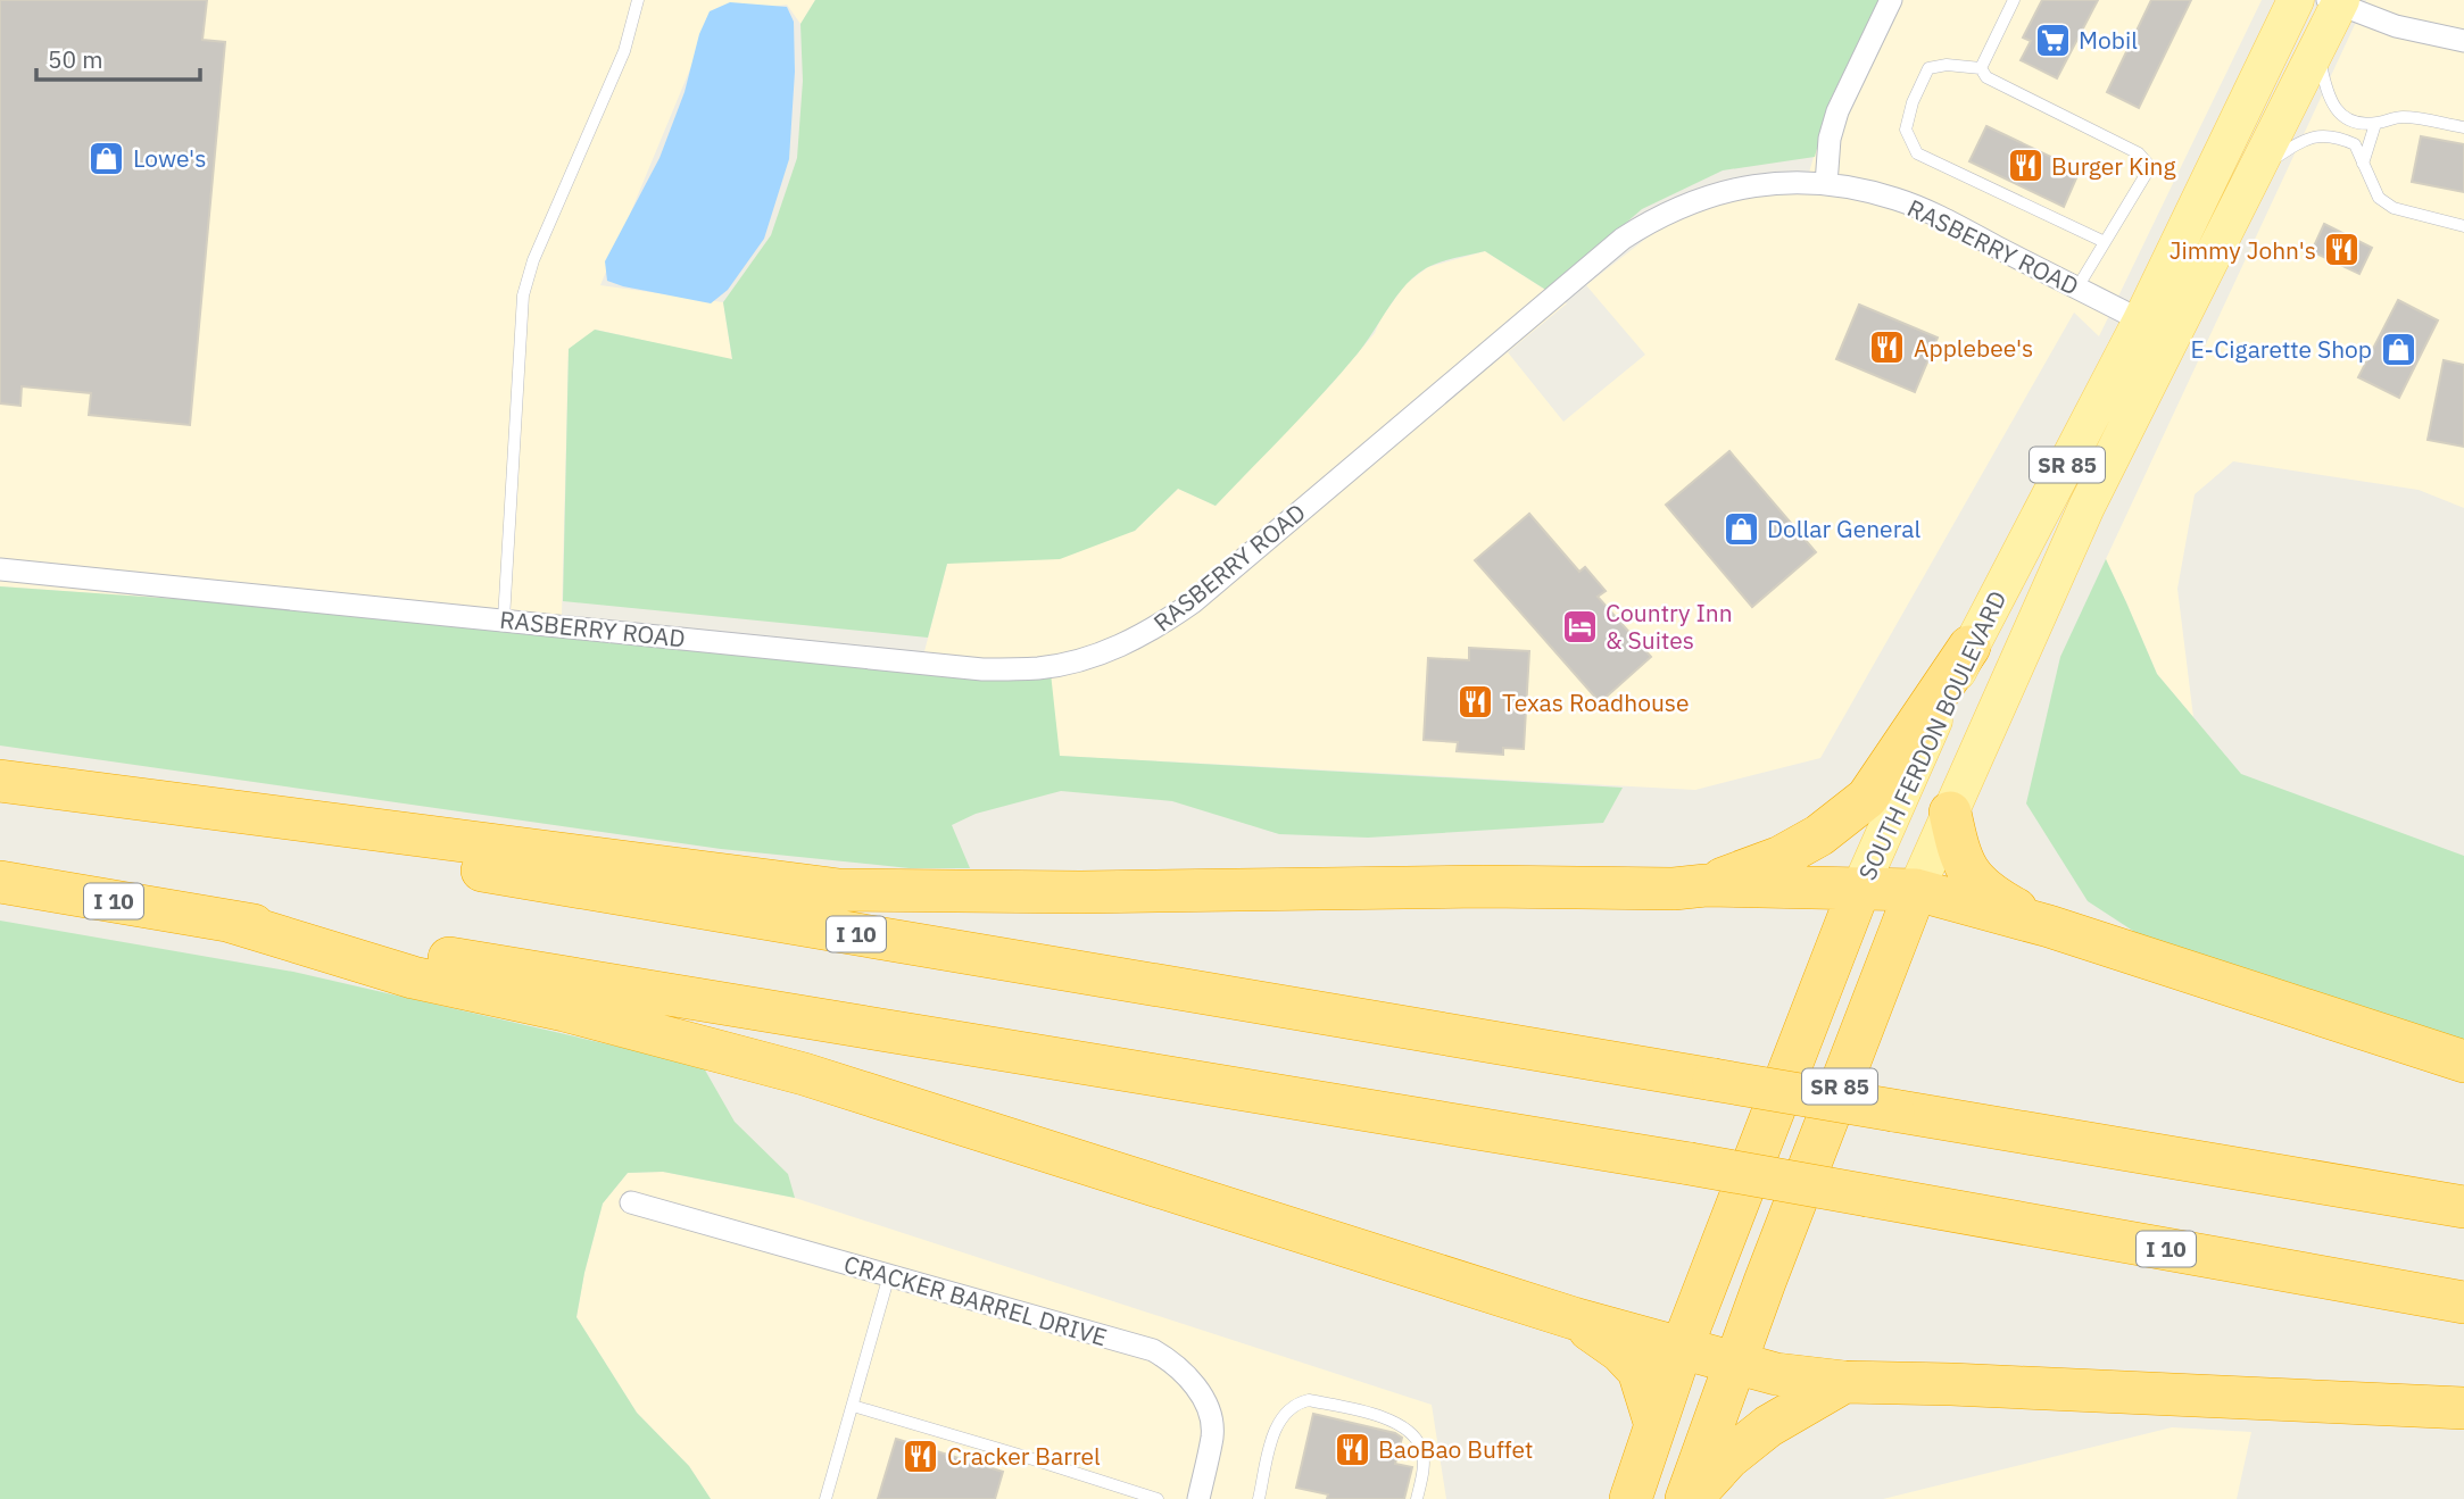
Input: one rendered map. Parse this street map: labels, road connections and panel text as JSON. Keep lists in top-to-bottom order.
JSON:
{
  "streets": {
    "highway": ["SR 85", "SOUTH FERDON BOULEVARD", "I 10"],
    "street": ["RASBERRY ROAD", "CRACKER BARREL DRIVE"]
  },
  "crossings": [
    ["RASBERRY ROAD", "SOUTH FERDON BOULEVARD"]
  ],
  "places": {
    "supermarket": ["Mobil"],
    "shop": ["Lowe's", "E-Cigarette Shop", "Dollar General"],
    "restaurant": [
      "Burger King",
      "Jimmy John's",
      "Applebee's",
      "Texas Roadhouse",
      "BaoBao Buffet",
      "Cracker Barrel"
    ],
    "hotel": ["Country Inn & Suites"]
  },
  "scale_bar": "50 m"
}
